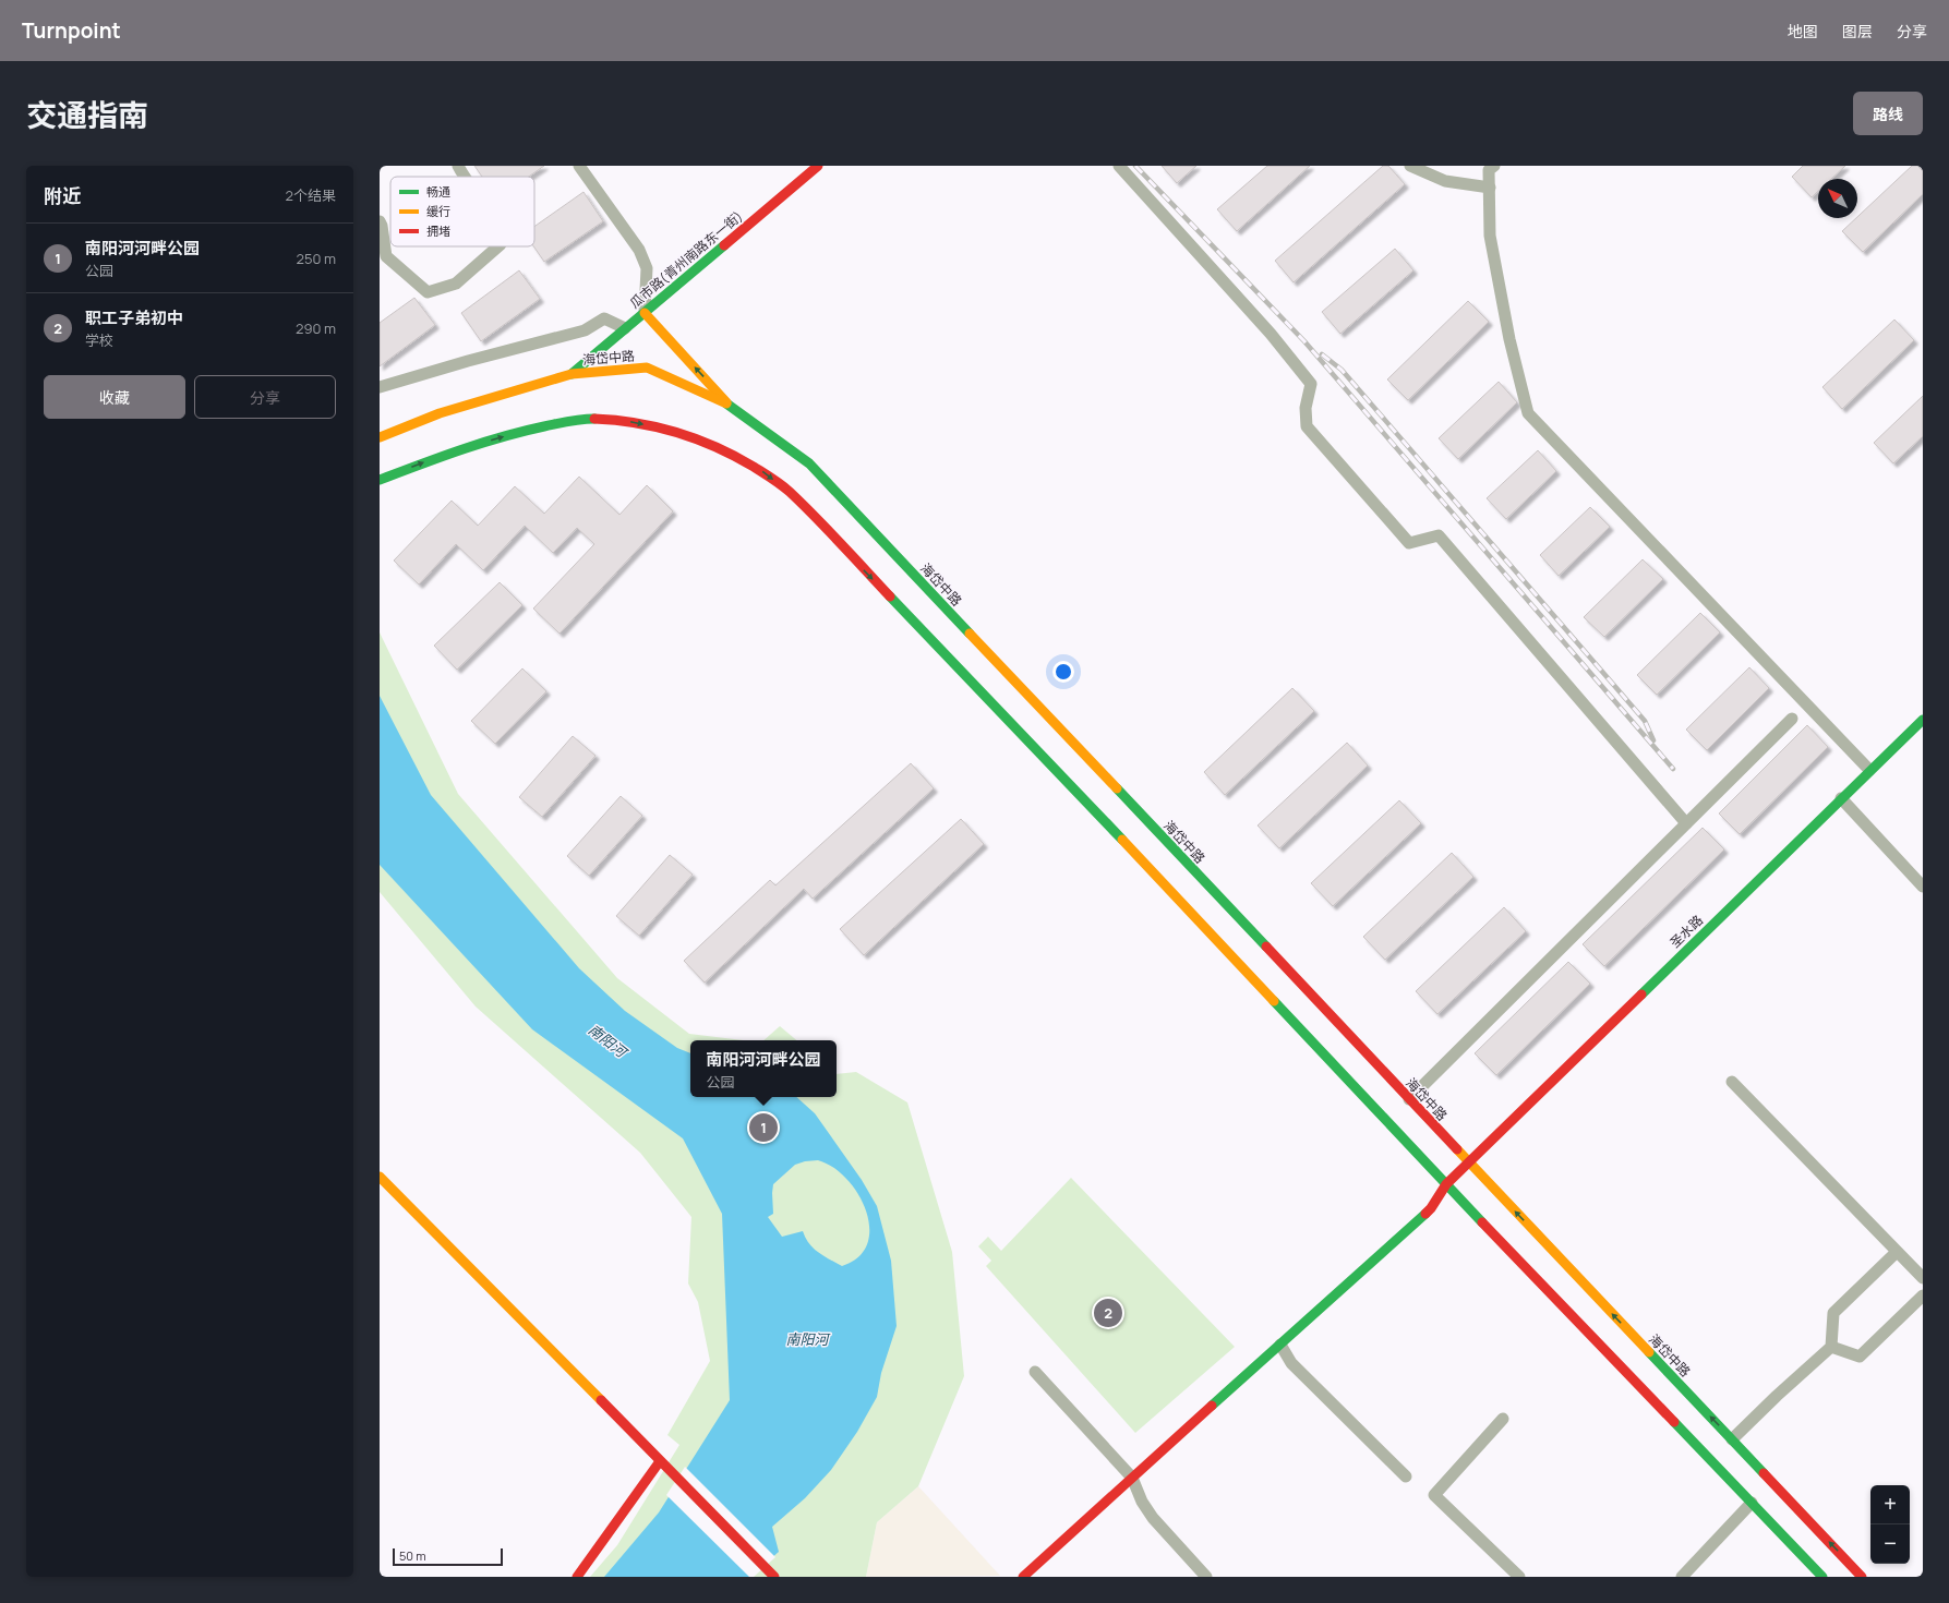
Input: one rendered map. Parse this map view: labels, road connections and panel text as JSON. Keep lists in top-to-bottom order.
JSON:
{
  "streets": {
    "main road": ["瓜市路(青州南路东一街)", "海岱中路", "圣水路"]
  },
  "crossings": [
    ["瓜市路(青州南路东一街)", "海岱中路"],
    ["海岱中路", "圣水路"]
  ],
  "water": ["南阳河"],
  "legend": ["畅通", "缓行", "拥堵"],
  "scale_bar": "50 m",
  "north": "top left",
  "page": {
    "header": "Turnpoint",
    "nav": ["地图", "图层", "分享"],
    "title": "交通指南",
    "buttons": [
      "路线",
      ["收藏", "分享"]
    ],
    "heading": ["附近", "2个结果"],
    "list": [
      {
        "mark": "1",
        "name": "南阳河河畔公园",
        "note": "公园",
        "value": "250 m"
      },
      {
        "mark": "2",
        "name": "职工子弟初中",
        "note": "学校",
        "value": "290 m"
      }
    ],
    "popup": ["南阳河河畔公园", "公园"],
    "pins": ["1", "2"],
    "map_buttons": ["+", "−"],
    "scale": "50 m"
  }
}
